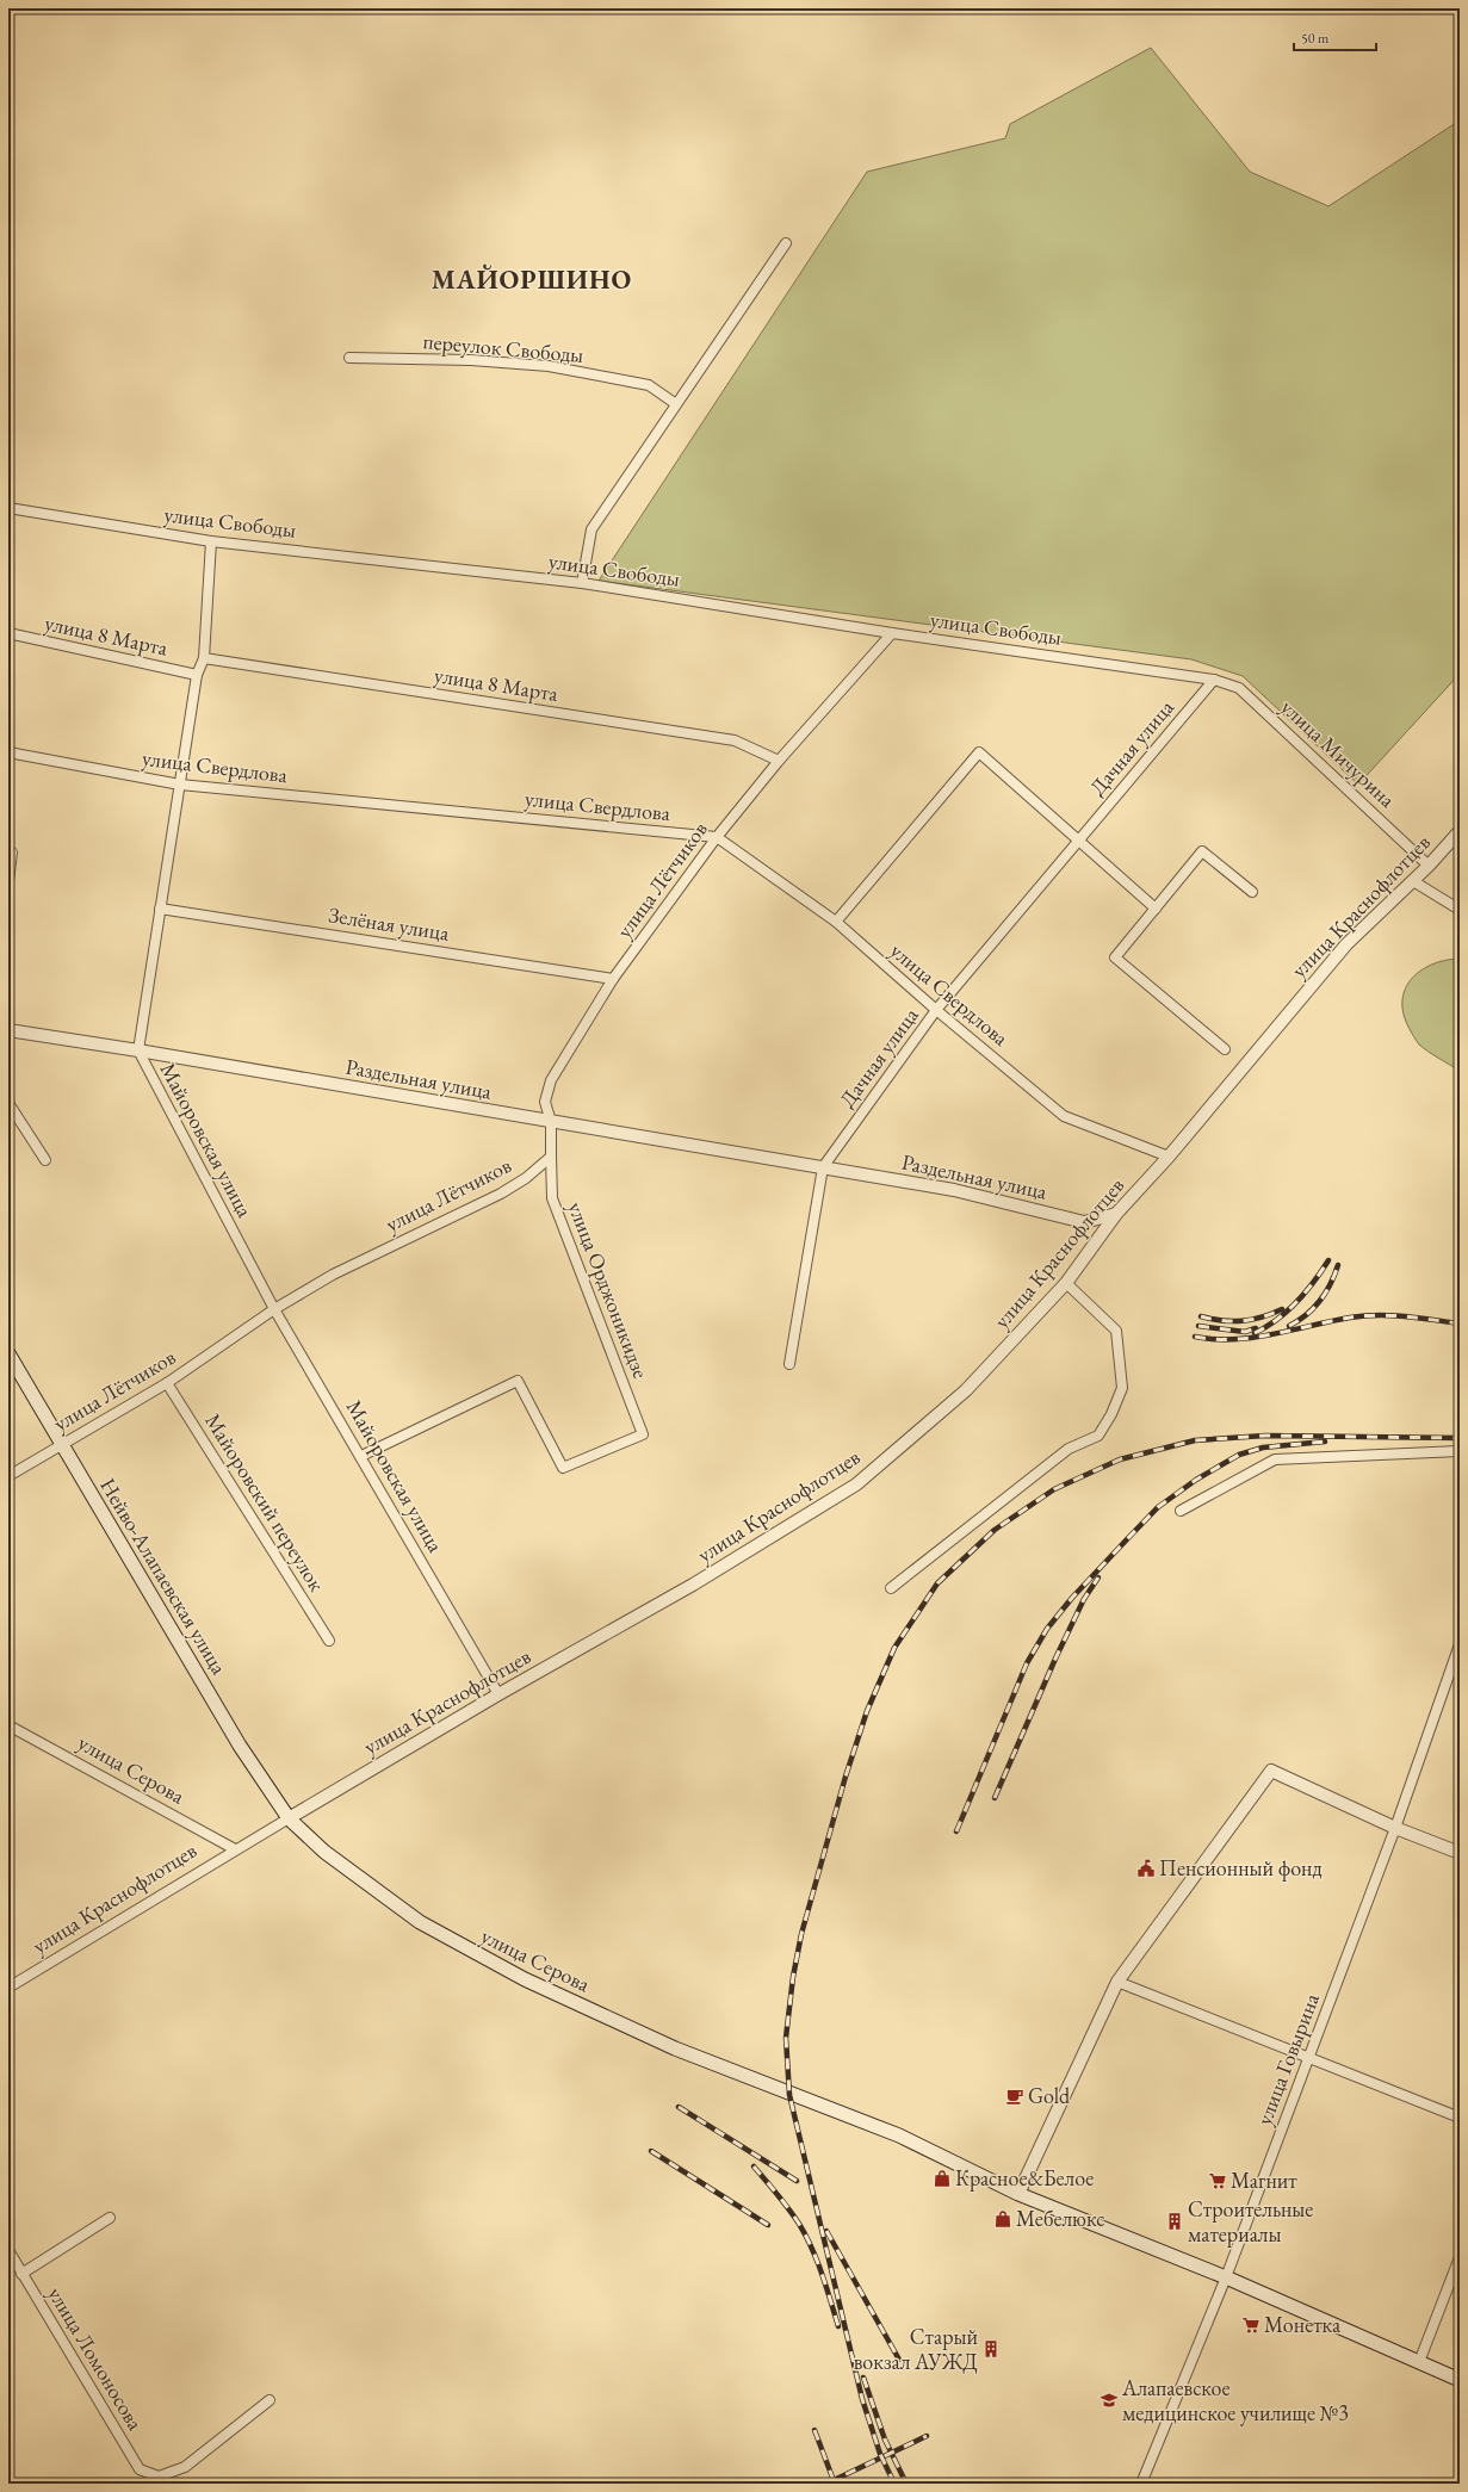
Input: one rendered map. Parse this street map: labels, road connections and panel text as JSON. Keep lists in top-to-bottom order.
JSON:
{
  "streets": {
    "main road": ["Нейво-Алапаевская улица", "улица Серова"],
    "street": [
      "переулок Свободы",
      "улица Свободы",
      "улица 8 Марта",
      "Дачная улица",
      "улица Мичурина",
      "улица Свердлова",
      "улица Лётчиков",
      "улица Краснофлотцев",
      "Зелёная улица",
      "Раздельная улица",
      "Майоровская улица",
      "улица Орджоникидзе",
      "Майоровский переулок",
      "улица Говырина",
      "улица Ломоносова"
    ]
  },
  "crossings": [
    ["улица Свободы", "Дачная улица"],
    ["улица Свободы", "улица Мичурина"],
    ["улица Свободы", "улица Лётчиков"],
    ["улица Свободы", "Майоровская улица"],
    ["улица 8 Марта", "улица Лётчиков"],
    ["улица 8 Марта", "Майоровская улица"],
    ["Дачная улица", "улица Мичурина"],
    ["Дачная улица", "улица Свердлова"],
    ["Дачная улица", "Раздельная улица"],
    ["улица Мичурина", "улица Краснофлотцев"],
    ["улица Свердлова", "улица Лётчиков"],
    ["улица Свердлова", "улица Краснофлотцев"],
    ["улица Свердлова", "Майоровская улица"],
    ["улица Лётчиков", "Зелёная улица"],
    ["улица Лётчиков", "Раздельная улица"],
    ["улица Лётчиков", "Майоровская улица"],
    ["улица Лётчиков", "улица Орджоникидзе"],
    ["улица Лётчиков", "Майоровский переулок"],
    ["улица Лётчиков", "Нейво-Алапаевская улица"],
    ["улица Краснофлотцев", "Раздельная улица"],
    ["улица Краснофлотцев", "Майоровская улица"],
    ["улица Краснофлотцев", "Нейво-Алапаевская улица"],
    ["улица Краснофлотцев", "улица Серова"],
    ["Зелёная улица", "Майоровская улица"],
    ["Раздельная улица", "Майоровская улица"],
    ["Майоровская улица", "улица Орджоникидзе"],
    ["Нейво-Алапаевская улица", "улица Серова"],
    ["улица Серова", "улица Говырина"]
  ],
  "districts": ["МАЙОРШИНО"],
  "places": {
    "public building": ["Пенсионный фонд"],
    "cafe": ["Gold"],
    "shop": ["Красное&Белое", "Мебелюкс"],
    "supermarket": ["Магнит", "Монетка"],
    "building": ["Строительные материалы", "Старый вокзал АУЖД"],
    "school or university": ["Алапаевское медицинское училище №3"]
  },
  "scale_bar": "50 m"
}
